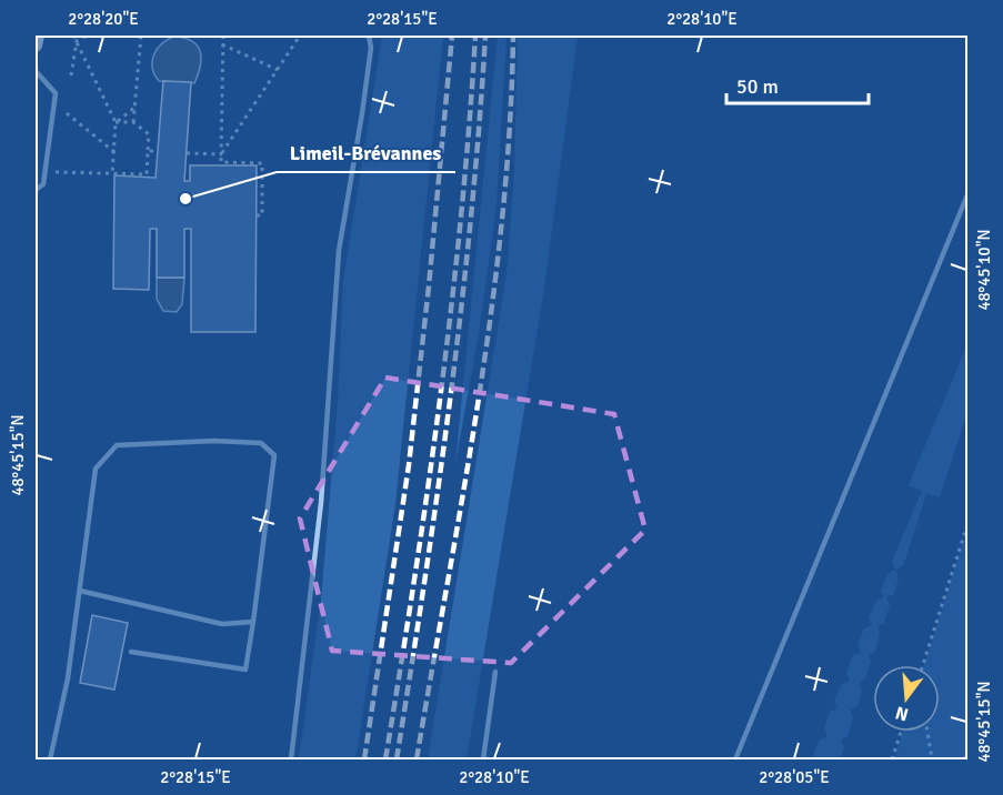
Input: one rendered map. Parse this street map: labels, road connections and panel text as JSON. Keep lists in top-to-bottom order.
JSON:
{
  "places": ["Limeil-Brévannes"],
  "scale_bar": "50 m",
  "north": "bottom",
  "coordinates": [
    "2°28'20\"E",
    "2°28'15\"E",
    "2°28'10\"E",
    "48°45'10\"N",
    "48°45'15\"N",
    "2°28'05\"E"
  ]
}
